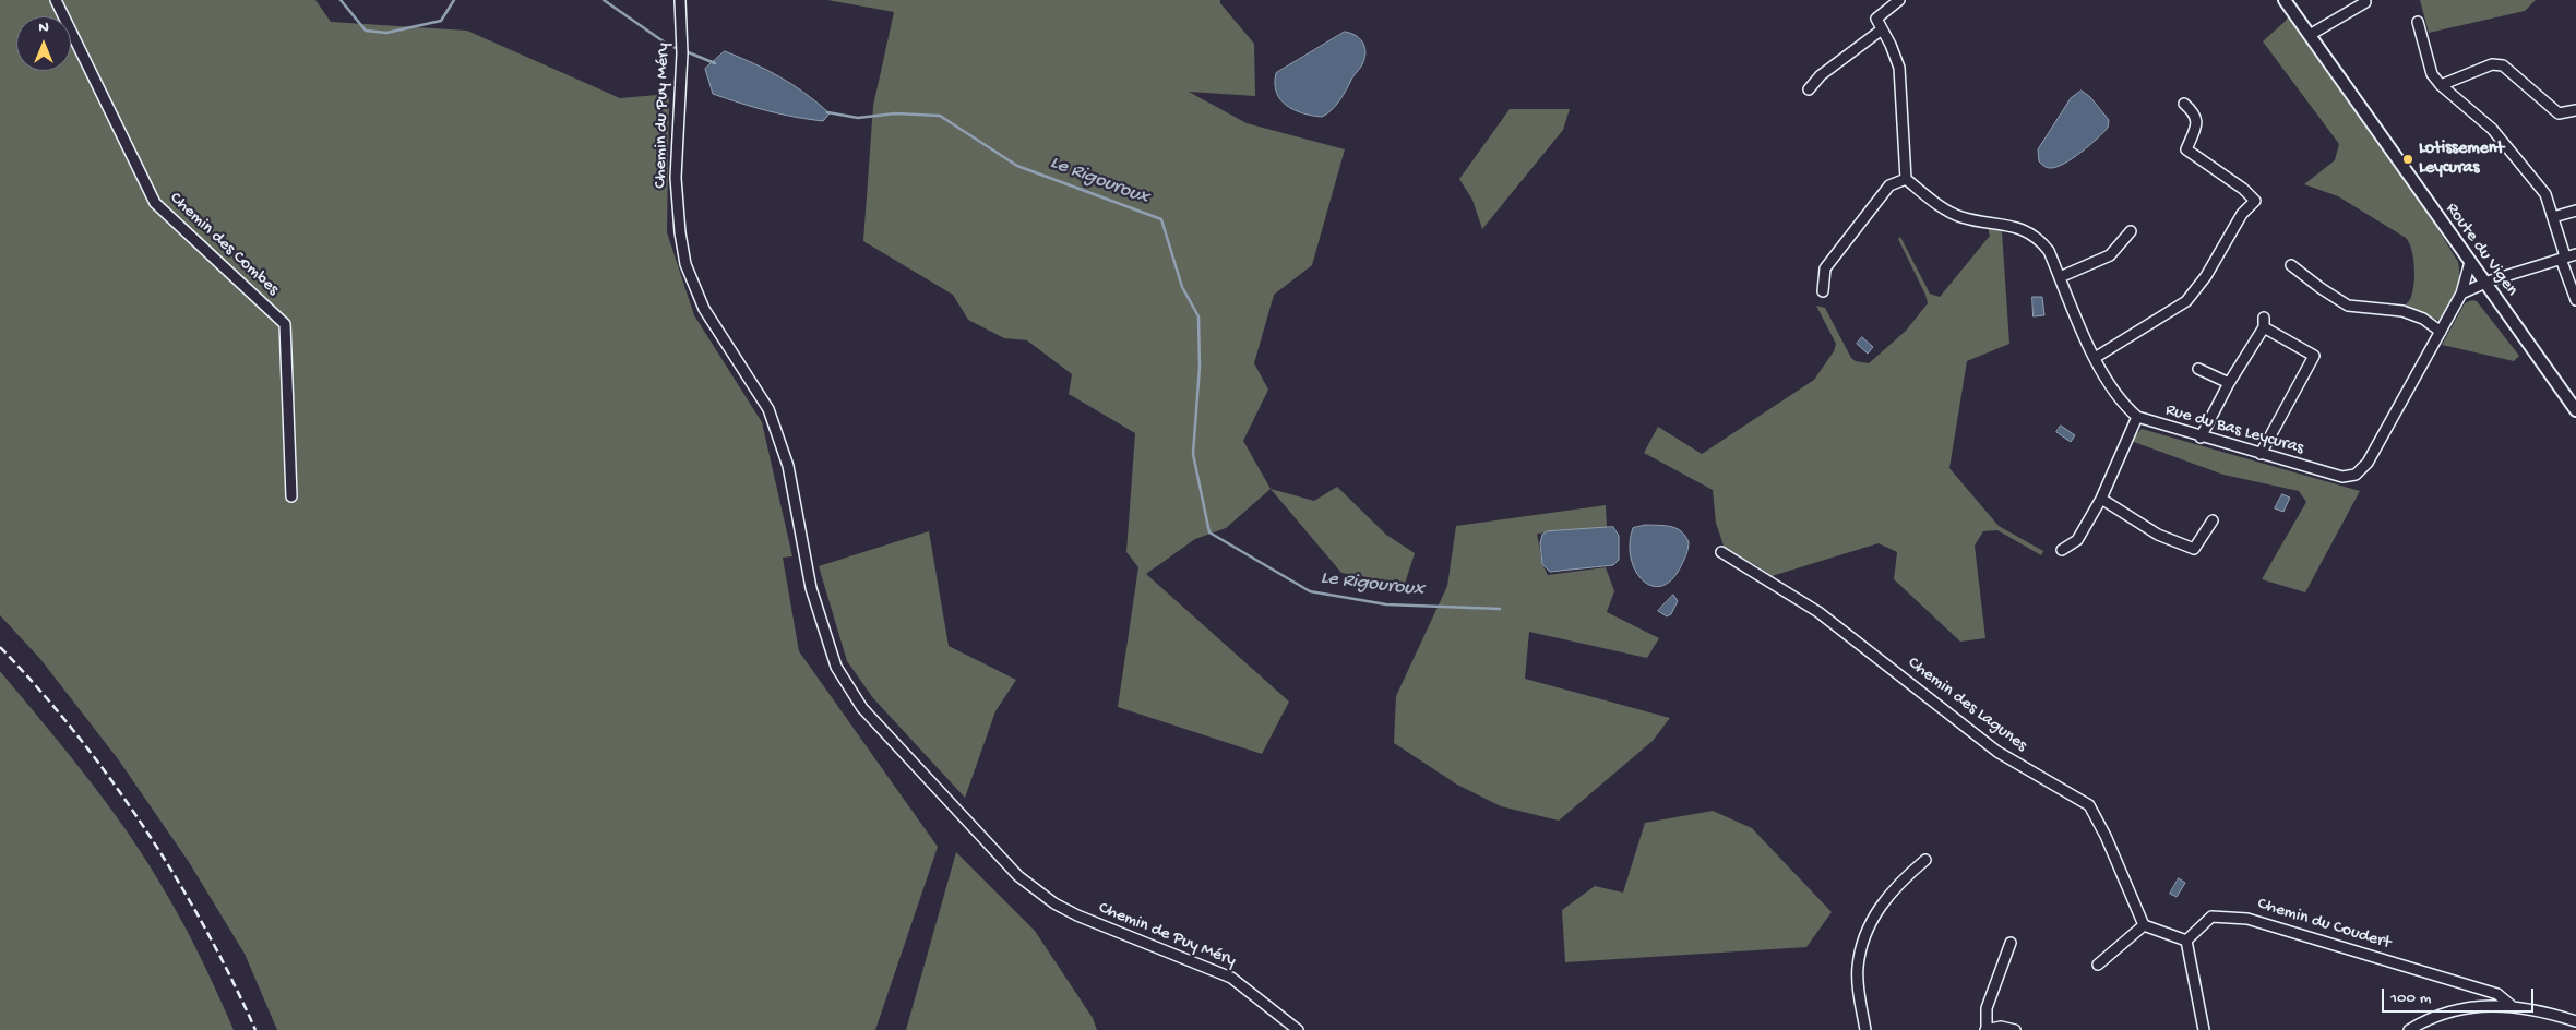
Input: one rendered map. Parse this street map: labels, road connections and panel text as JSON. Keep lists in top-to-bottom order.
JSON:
{
  "streets": {
    "street": [
      "Chemin du Puy Méry",
      "Chemin des Combes",
      "Route du Vigen",
      "Rue du Bas Leycuras",
      "Chemin des Lagunes",
      "Chemin du Coudert",
      "Chemin de Puy Méry"
    ]
  },
  "crossings": [
    ["Chemin du Puy Méry", "Chemin de Puy Méry"],
    ["Route du Vigen", "Rue du Bas Leycuras"]
  ],
  "water": ["Le Rigouroux"],
  "places": ["Lotissement Leycuras"],
  "scale_bar": "100 m",
  "north": "top"
}
